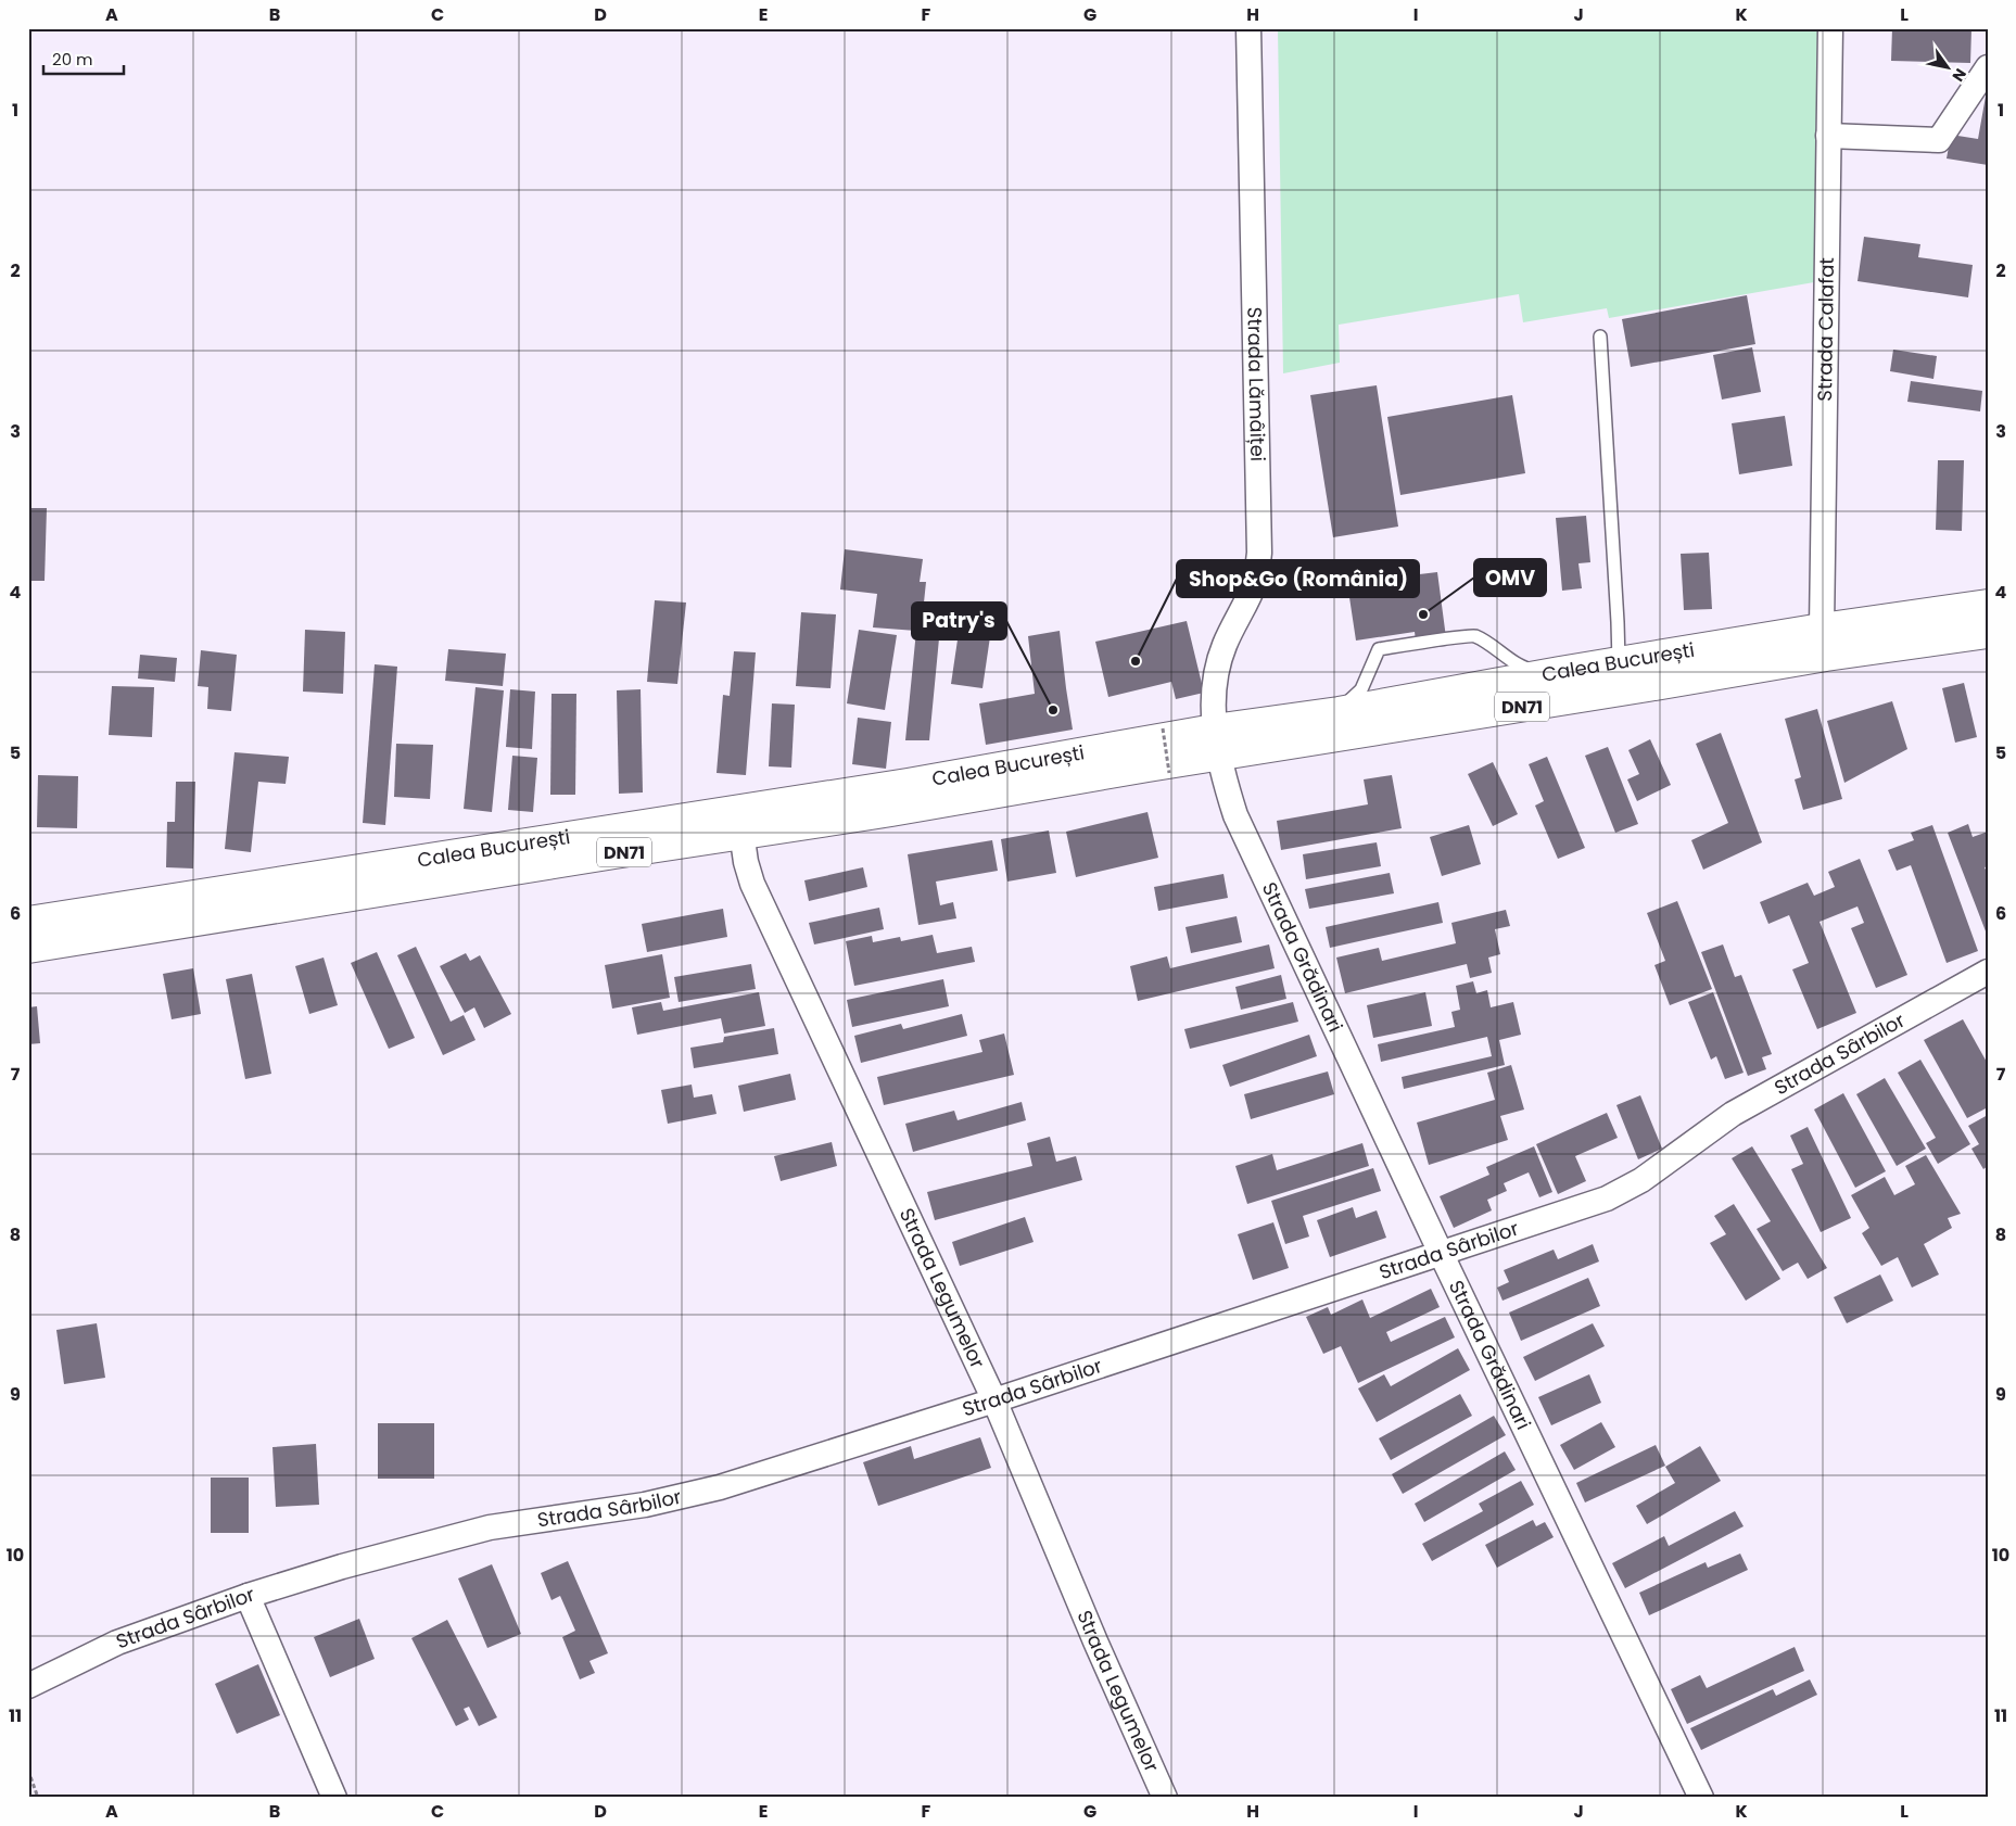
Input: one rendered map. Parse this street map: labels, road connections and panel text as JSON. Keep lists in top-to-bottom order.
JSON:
{
  "streets": {
    "main road": ["Calea București", "DN71"],
    "street": [
      "Strada Calafat",
      "Strada Lămâiței",
      "Strada Grădinari",
      "Strada Sârbilor",
      "Strada Legumelor"
    ]
  },
  "crossings": [
    ["Strada Calafat", "Calea București"],
    ["Strada Lămâiței", "Calea București"],
    ["Strada Lămâiței", "Strada Grădinari"],
    ["Calea București", "Strada Grădinari"],
    ["Calea București", "Strada Legumelor"],
    ["Strada Grădinari", "Strada Sârbilor"],
    ["Strada Sârbilor", "Strada Legumelor"]
  ],
  "places": ["OMV", "Shop&Go (România)", "Patry's"],
  "scale_bar": "20 m",
  "north": "bottom right",
  "grid": {
    "columns": [
      "A",
      "B",
      "C",
      "D",
      "E",
      "F",
      "G",
      "H",
      "I",
      "J",
      "K",
      "L"
    ],
    "rows": [
      "1",
      "2",
      "3",
      "4",
      "5",
      "6",
      "7",
      "8",
      "9",
      "10",
      "11"
    ]
  }
}
